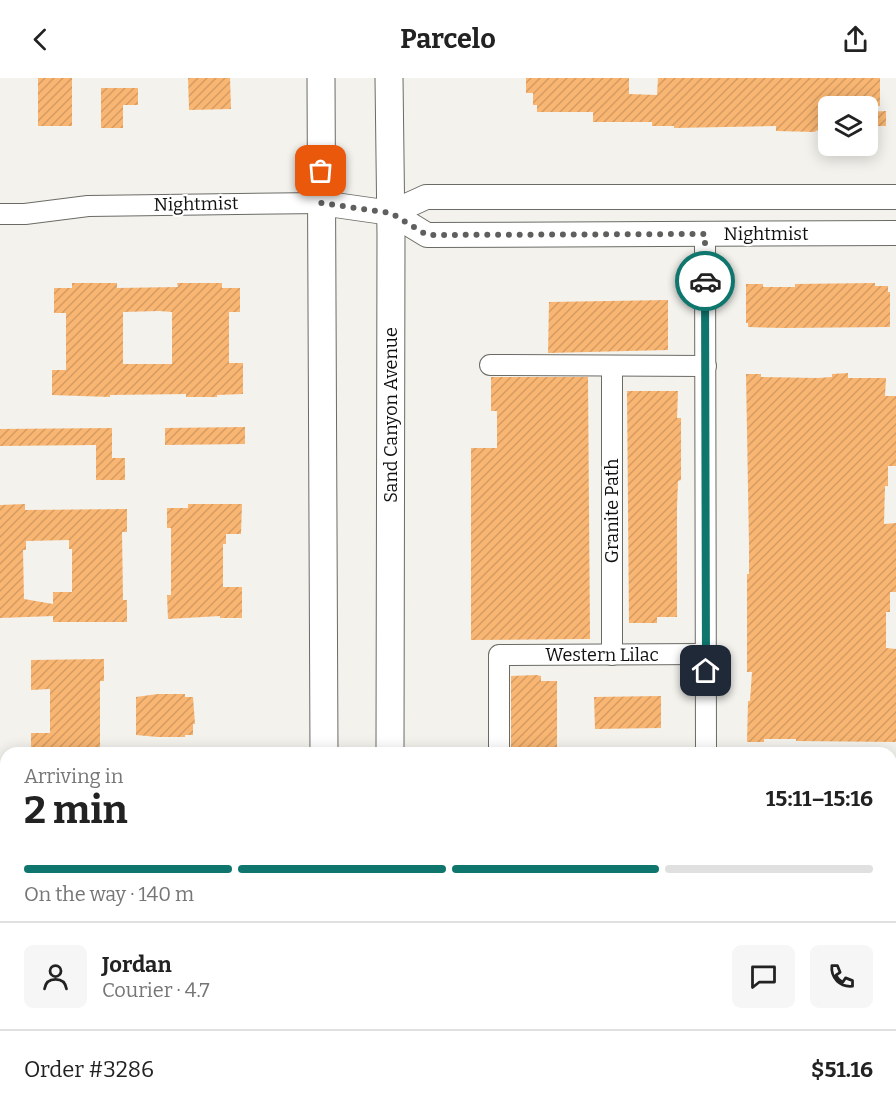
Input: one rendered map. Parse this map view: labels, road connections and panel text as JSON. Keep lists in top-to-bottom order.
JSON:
{
  "streets": {
    "main road": ["Sand Canyon Avenue"],
    "street": ["Nightmist", "Granite Path", "Western Lilac"]
  },
  "crossings": [
    ["Nightmist", "Sand Canyon Avenue"],
    ["Granite Path", "Western Lilac"]
  ],
  "page": {
    "header": "Parcelo",
    "heading": ["2 min", "Arriving in", "15:11–15:16"],
    "panel": [
      "Jordan",
      "Courier · 4.7",
      "Order #3286",
      "$51.16"
    ],
    "bar": "On the way · 140 m"
  }
}
